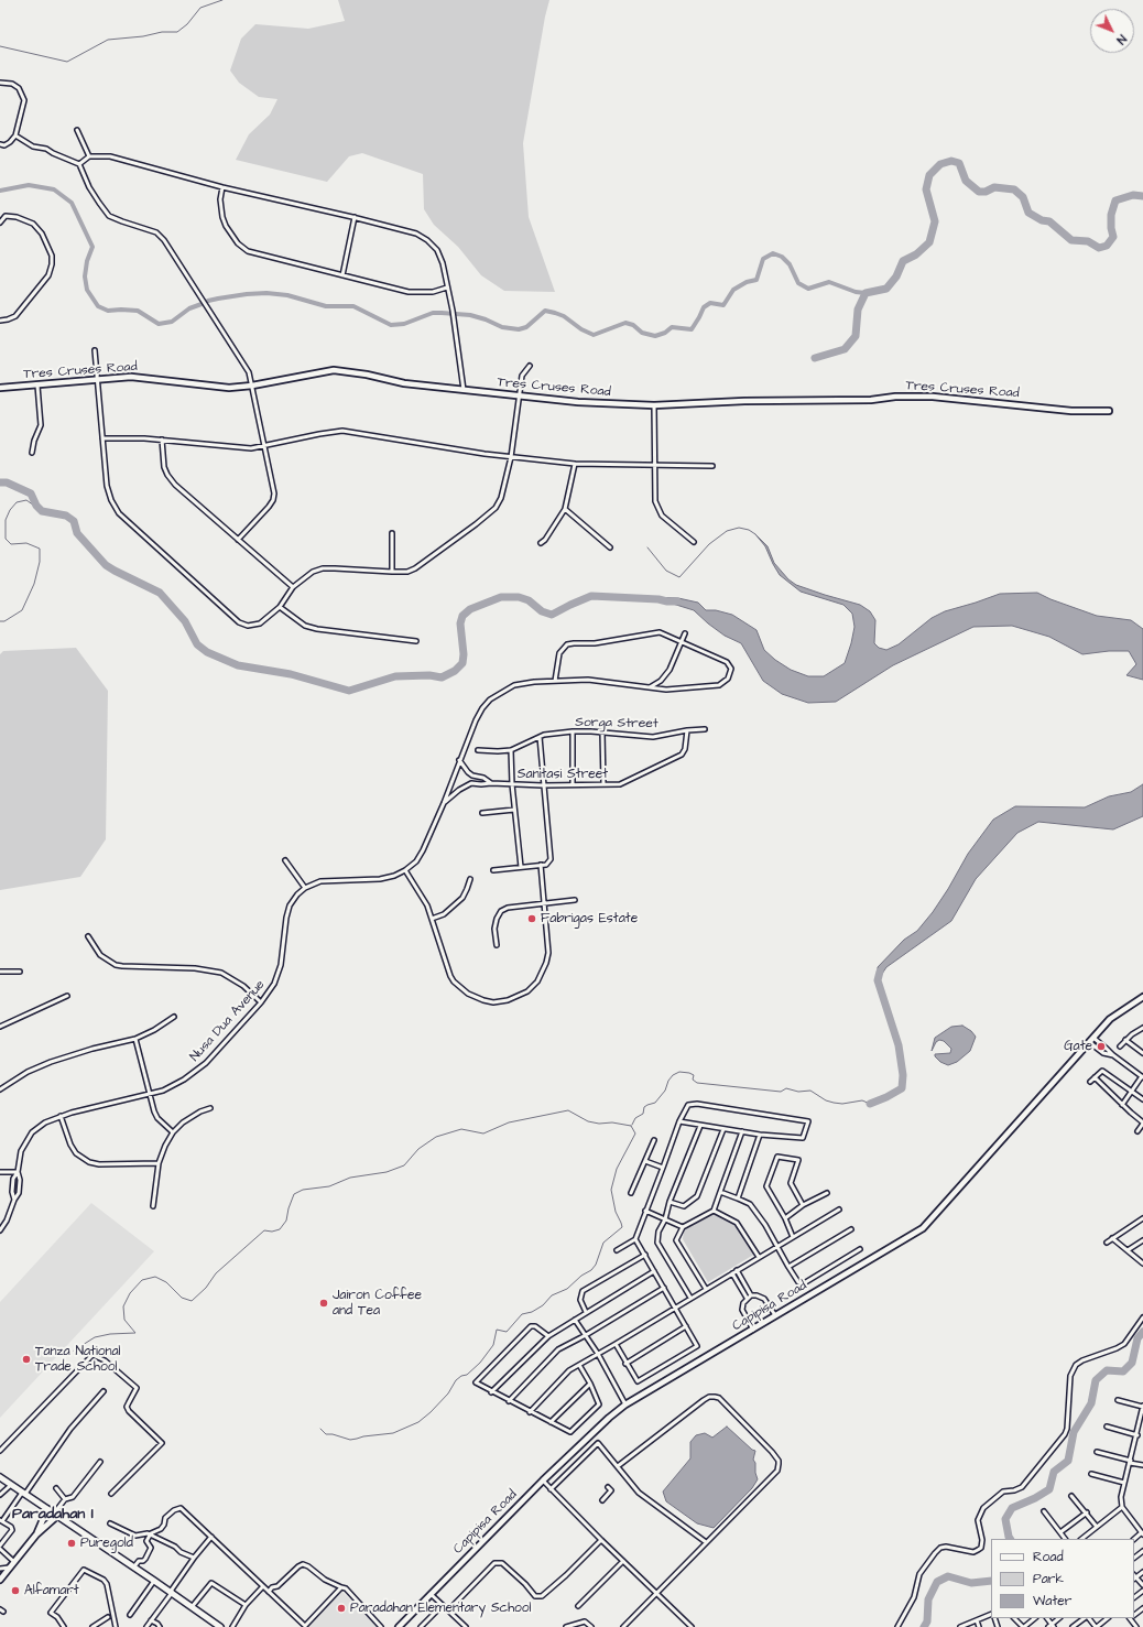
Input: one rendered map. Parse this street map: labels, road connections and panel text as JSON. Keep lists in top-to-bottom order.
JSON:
{
  "streets": {
    "main road": ["Tres Cruses Road", "Capipisa Road"],
    "street": ["Sorga Street", "Sanitasi Street", "Nusa Dua Avenue"]
  },
  "crossings": [
    ["Sorga Street", "Sanitasi Street"]
  ],
  "districts": ["Paradahan I"],
  "places": [
    "Fabrigas Estate",
    "Gate",
    "Jairon Coffee and Tea",
    "Tanza National Trade School",
    "Puregold",
    "Alfamart",
    "Paradahan Elementary School"
  ],
  "legend": ["Road", "Park", "Water"],
  "north": "bottom right"
}
